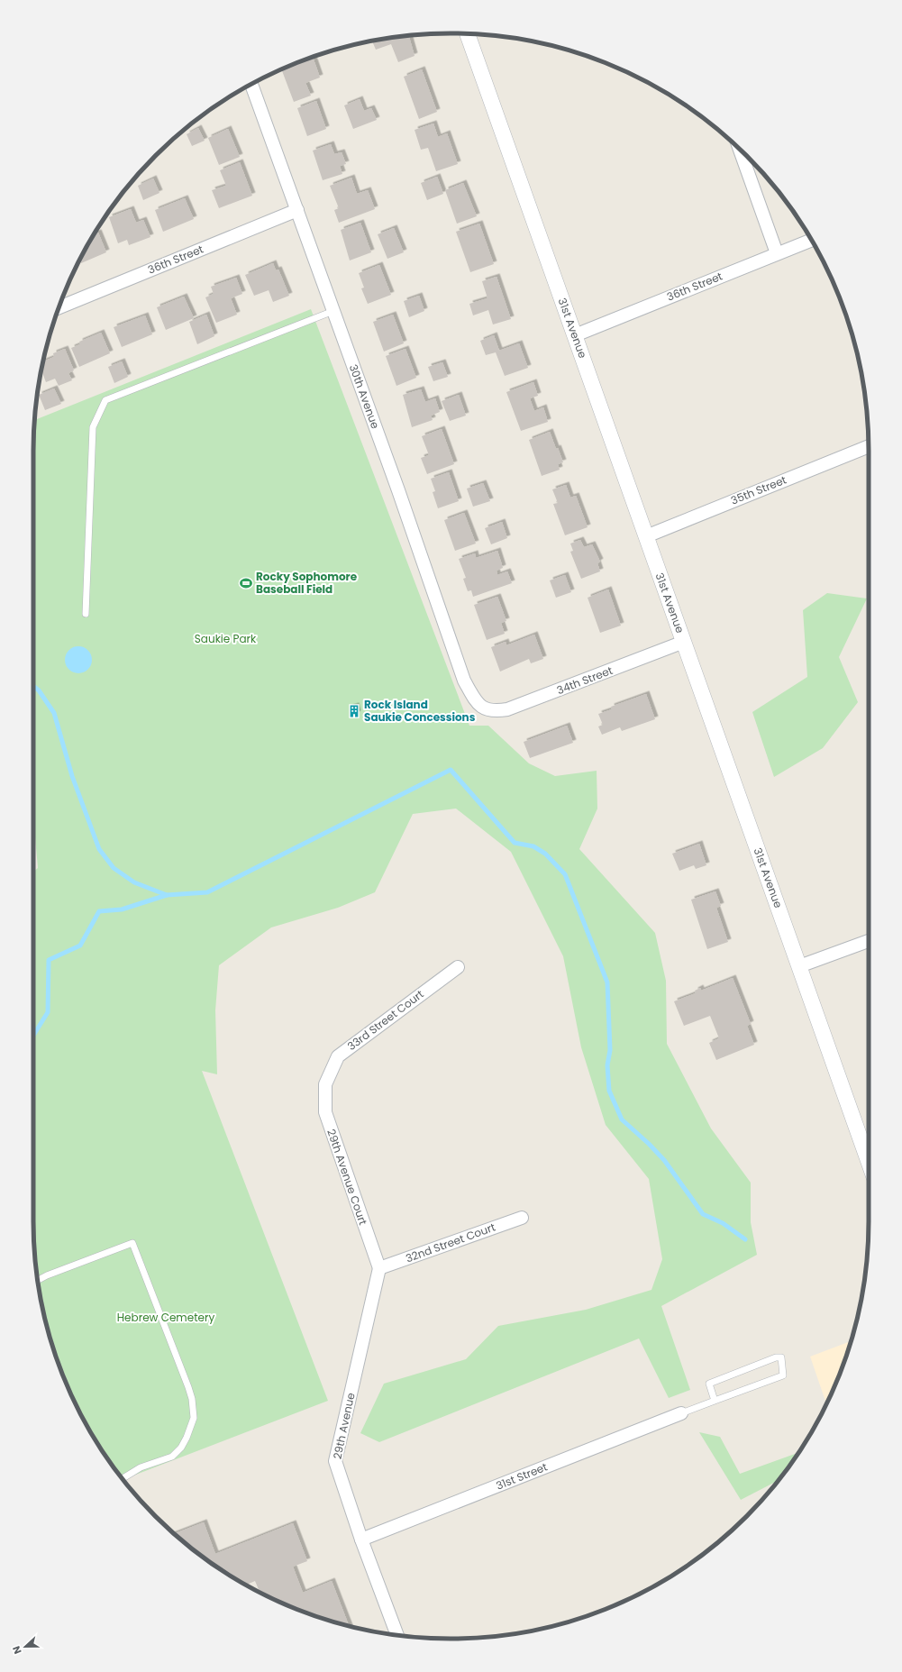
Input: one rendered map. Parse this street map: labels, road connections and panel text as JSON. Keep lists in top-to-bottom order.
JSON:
{
  "streets": {
    "street": [
      "36th Street",
      "31st Avenue",
      "30th Avenue",
      "35th Street",
      "34th Street",
      "33rd Street Court",
      "29th Avenue Court",
      "32nd Street Court",
      "29th Avenue",
      "31st Street"
    ]
  },
  "crossings": [
    ["36th Street", "31st Avenue"],
    ["36th Street", "30th Avenue"],
    ["31st Avenue", "35th Street"],
    ["31st Avenue", "34th Street"],
    ["30th Avenue", "34th Street"],
    ["33rd Street Court", "29th Avenue Court"],
    ["29th Avenue Court", "32nd Street Court"],
    ["29th Avenue Court", "29th Avenue"],
    ["32nd Street Court", "29th Avenue"],
    ["29th Avenue", "31st Street"]
  ],
  "parks": ["Saukie Park", "Hebrew Cemetery"],
  "places": {
    "sports": ["Rocky Sophomore Baseball Field"],
    "building": ["Rock Island Saukie Concessions"]
  },
  "north": "left"
}
